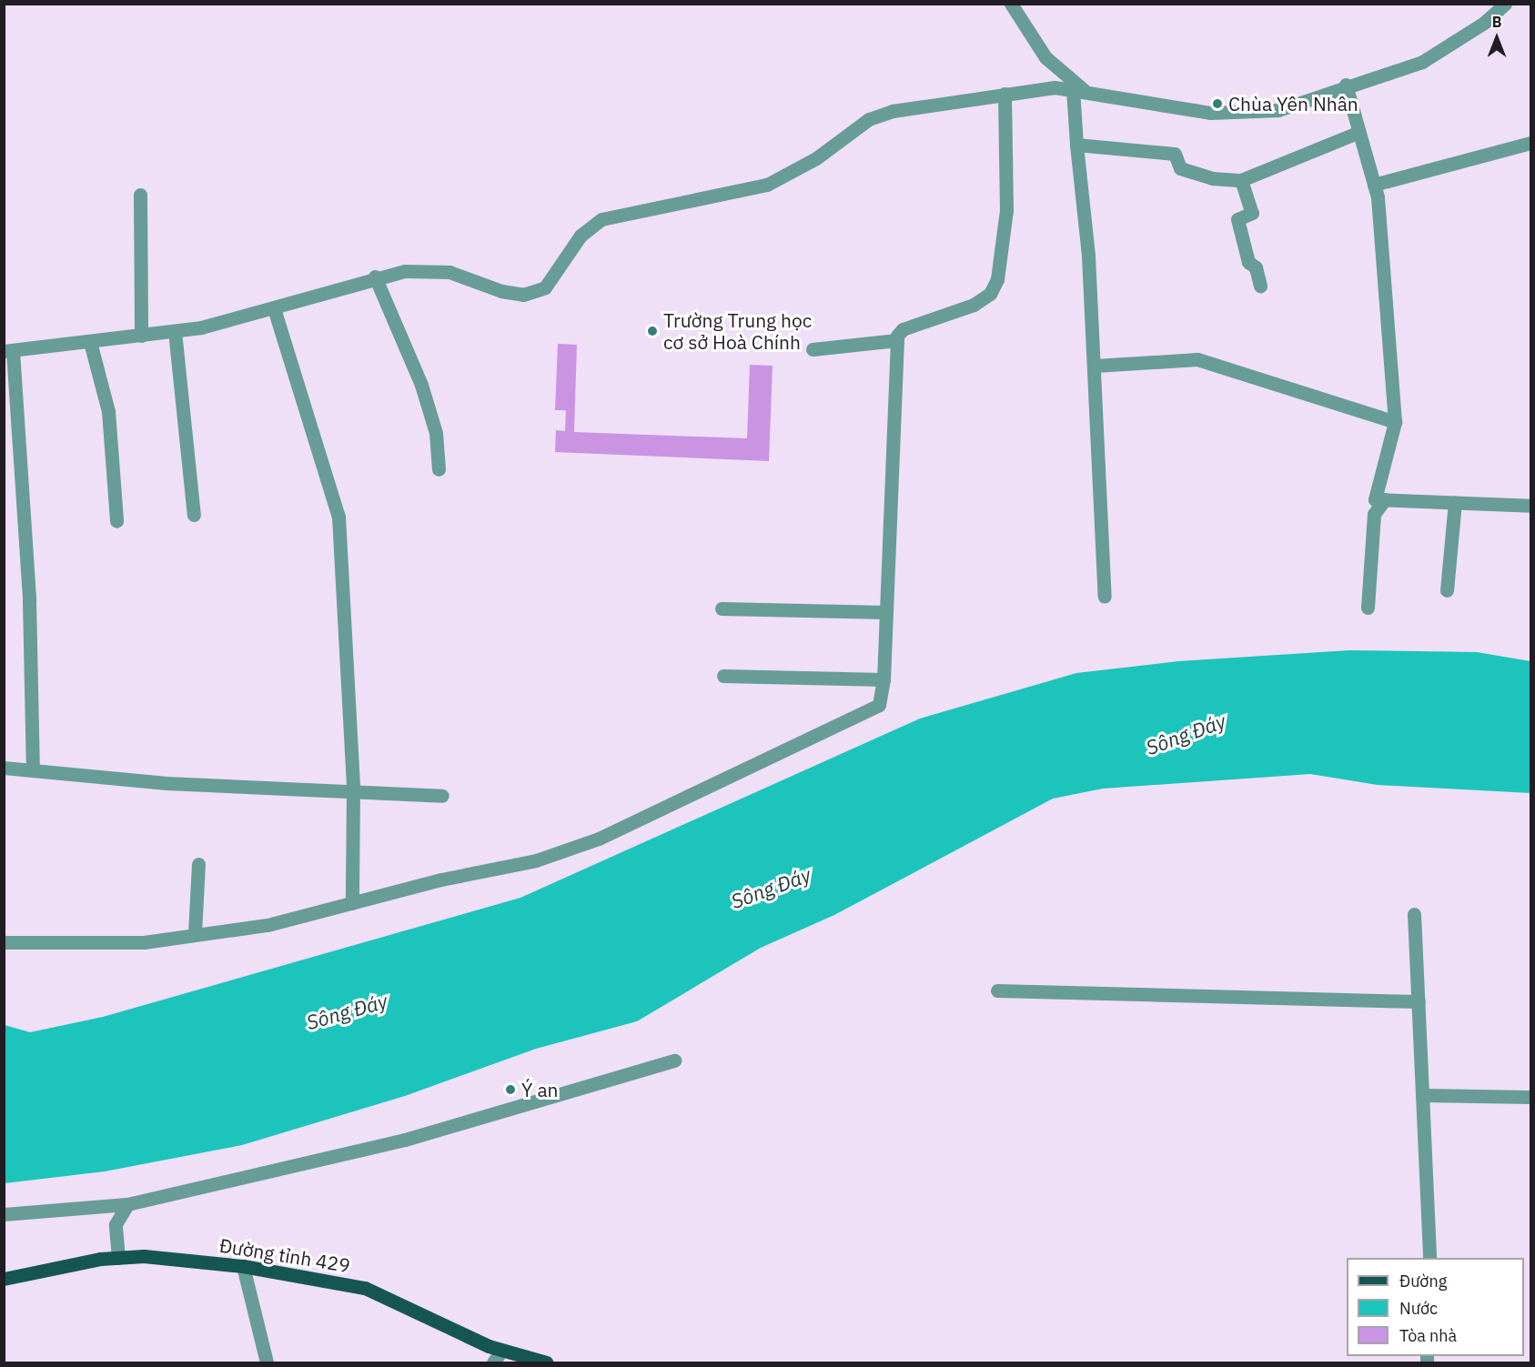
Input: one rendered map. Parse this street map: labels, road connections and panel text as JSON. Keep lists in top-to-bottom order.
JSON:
{
  "streets": {
    "main road": ["Đường tỉnh 429"]
  },
  "water": ["Sông Đáy"],
  "places": ["Chùa Yên Nhân", "Trường Trung học cơ sở Hoà Chính", "Ý an"],
  "legend": ["Đường", "Nước", "Tòa nhà"],
  "north": "top"
}
